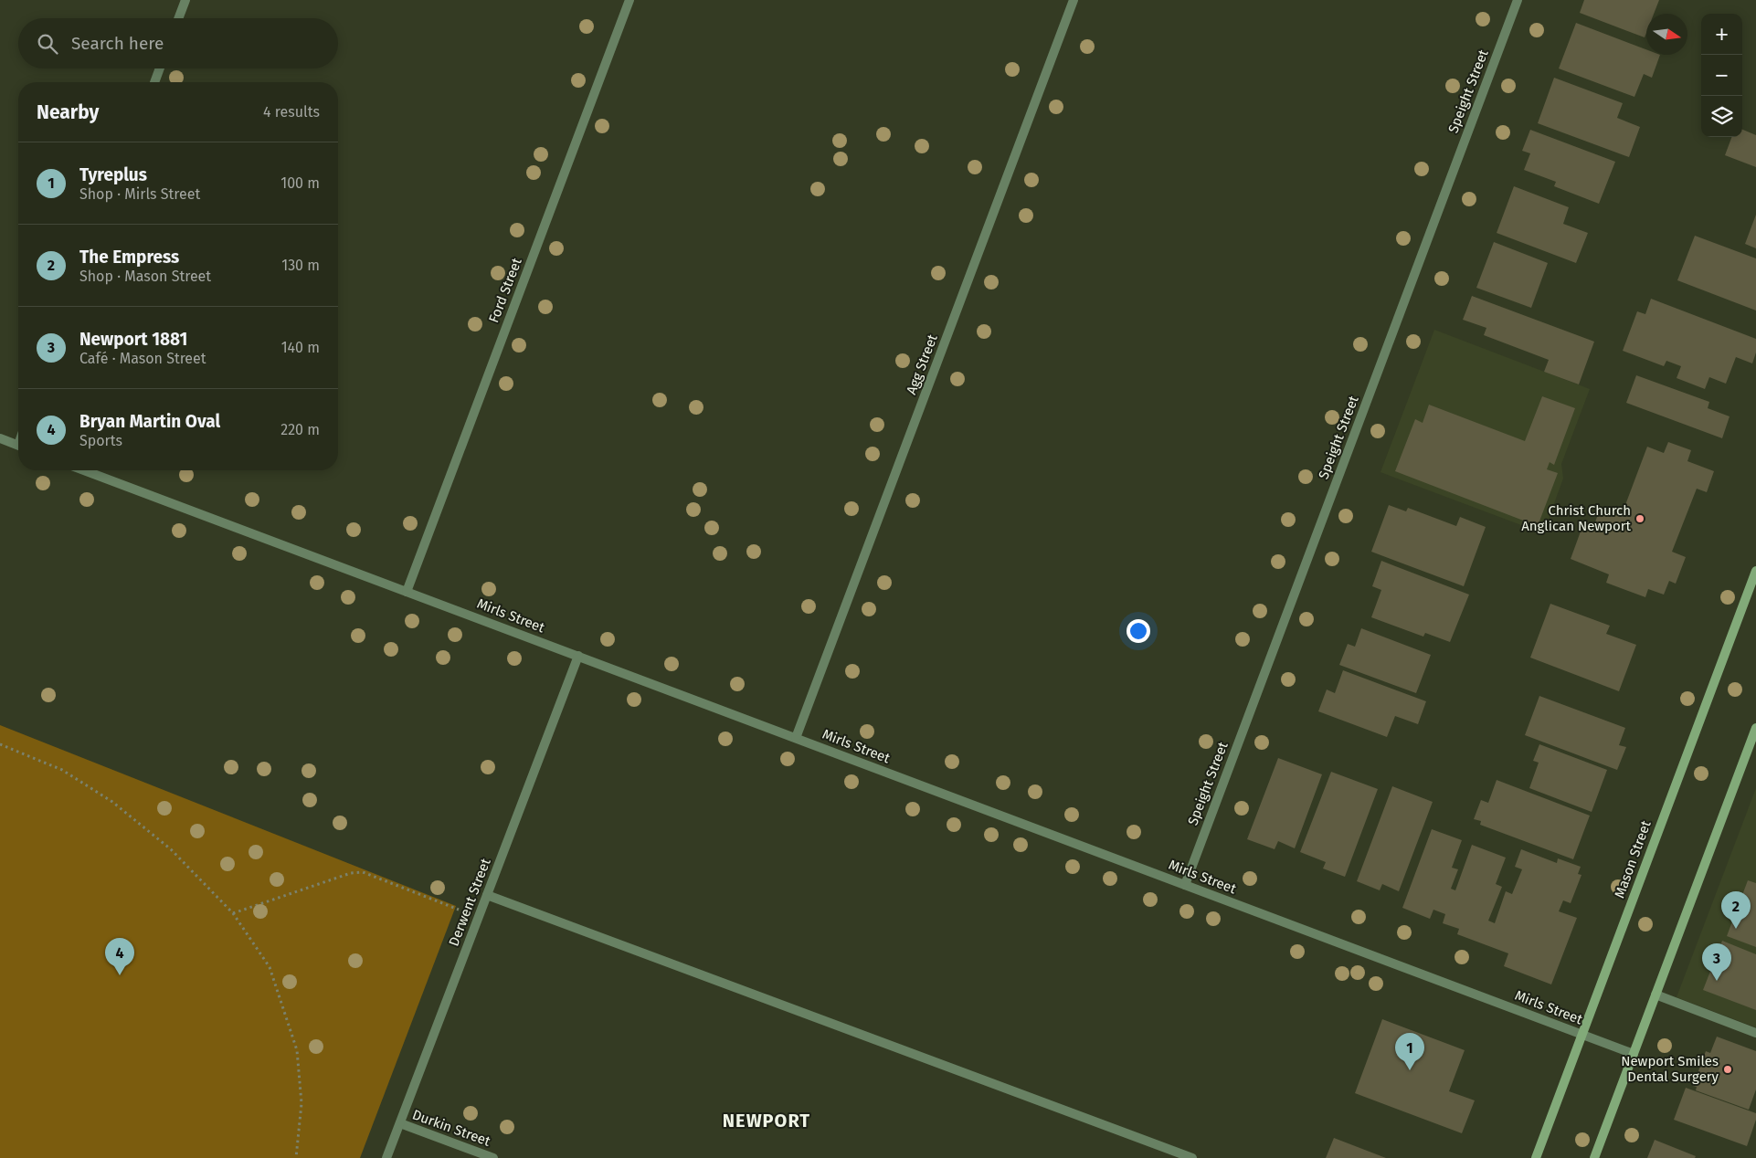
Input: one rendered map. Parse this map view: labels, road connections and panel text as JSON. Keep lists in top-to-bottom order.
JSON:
{
  "streets": {
    "street": [
      "Speight Street",
      "Ford Street",
      "Agg Street",
      "Mirls Street",
      "Mason Street",
      "Derwent Street",
      "Durkin Street"
    ]
  },
  "crossings": [
    ["Speight Street", "Mirls Street"],
    ["Ford Street", "Mirls Street"],
    ["Agg Street", "Mirls Street"],
    ["Mirls Street", "Mason Street"],
    ["Mirls Street", "Derwent Street"],
    ["Derwent Street", "Durkin Street"]
  ],
  "districts": ["NEWPORT"],
  "places": ["Christ Church Anglican Newport", "Newport Smiles Dental Surgery"],
  "north": "right",
  "page": {
    "map_buttons": ["+", "−"],
    "search": "Search here",
    "heading": ["Nearby", "4 results"],
    "list": [
      {
        "mark": "1",
        "name": "Tyreplus",
        "note": "Shop · Mirls Street",
        "value": "100 m"
      },
      {
        "mark": "2",
        "name": "The Empress",
        "note": "Shop · Mason Street",
        "value": "130 m"
      },
      {
        "mark": "3",
        "name": "Newport 1881",
        "note": "Café · Mason Street",
        "value": "140 m"
      },
      {
        "mark": "4",
        "name": "Bryan Martin Oval",
        "note": "Sports",
        "value": "220 m"
      }
    ],
    "pins": [
      "2",
      "4",
      "3",
      "1"
    ]
  }
}
